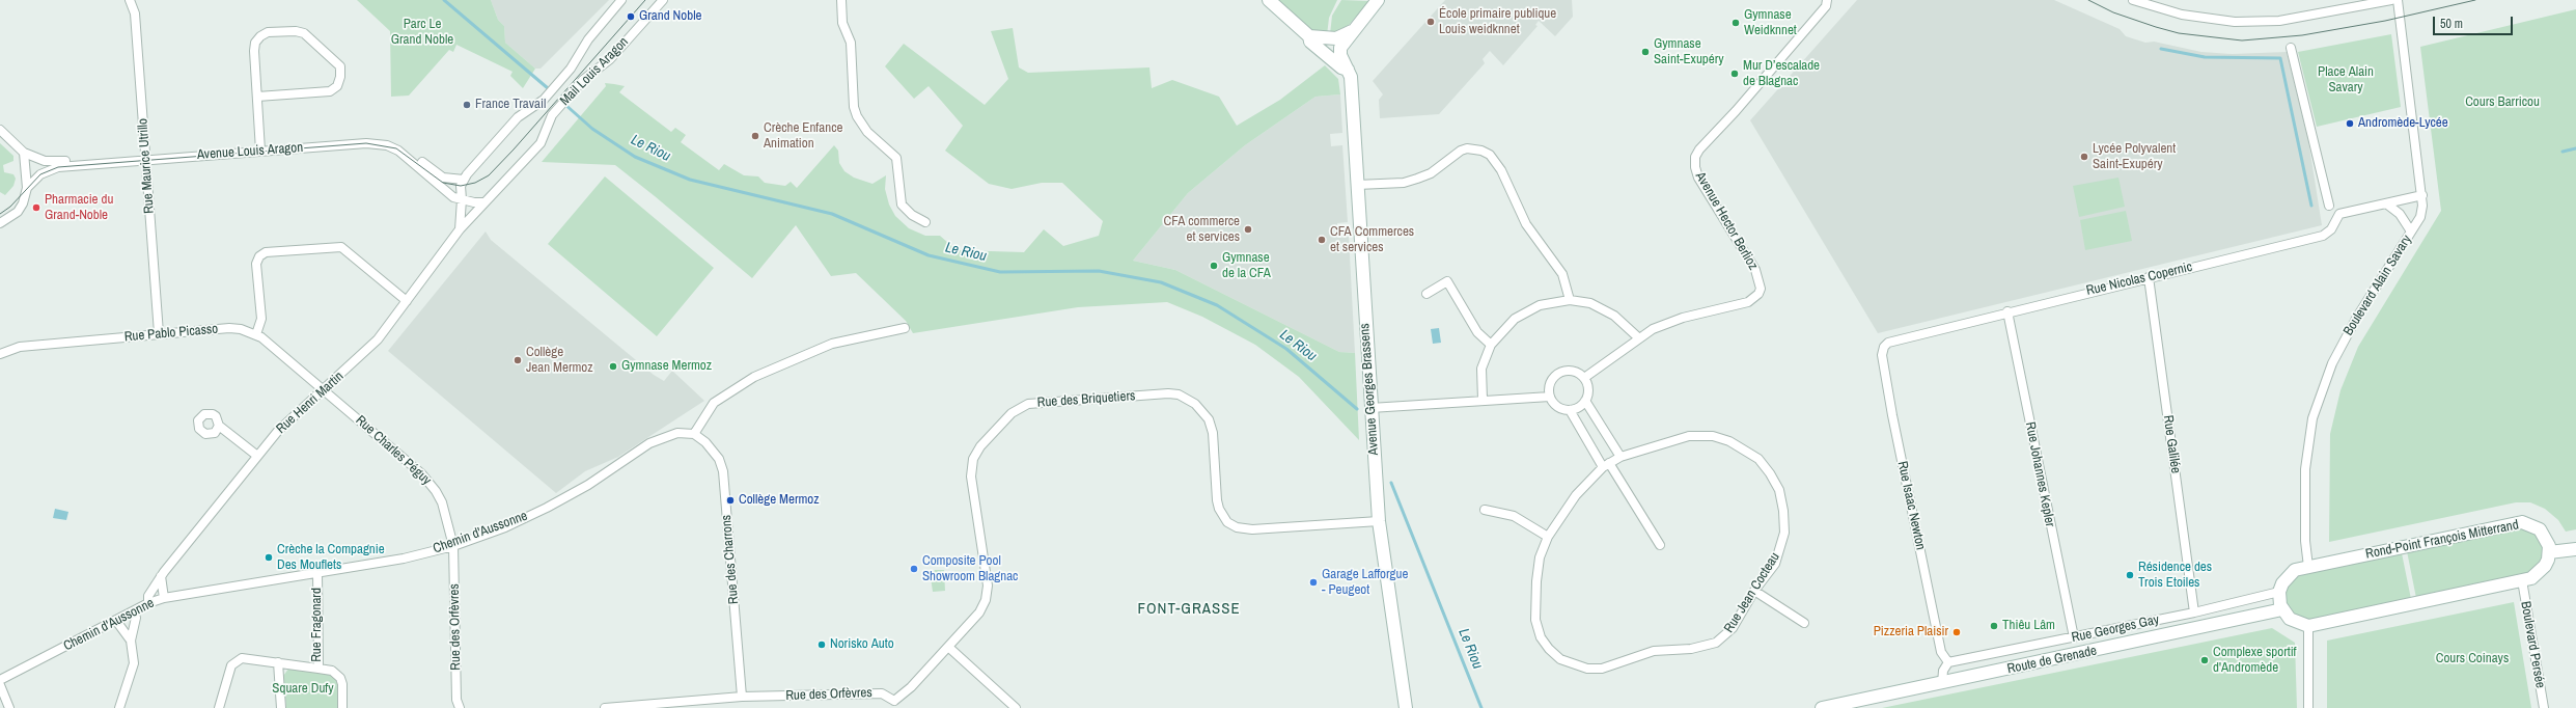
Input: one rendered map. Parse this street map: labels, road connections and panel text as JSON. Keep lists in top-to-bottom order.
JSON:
{
  "streets": {
    "main road": ["Avenue Georges Brassens", "Rond-Point François Mitterrand", "Route de Grenade"],
    "street": [
      "Mail Louis Aragon",
      "Avenue Louis Aragon",
      "Rue Maurice Utrillo",
      "Avenue Hector Berlioz",
      "Rue Nicolas Copernic",
      "Boulevard Alain Savary",
      "Rue Pablo Picasso",
      "Rue des Briquetiers",
      "Rue Henri Martin",
      "Rue Galilée",
      "Rue Charles Péguy",
      "Rue Johannes Kepler",
      "Rue Isaac Newton",
      "Chemin d'Aussonne",
      "Rue des Charrons",
      "Rue Jean Cocteau",
      "Rue Fragonard",
      "Rue des Orfèvres",
      "Rue Georges Gay",
      "Boulevard Persée"
    ]
  },
  "crossings": [
    ["Mail Louis Aragon", "Avenue Louis Aragon"],
    ["Mail Louis Aragon", "Rue Henri Martin"],
    ["Avenue Louis Aragon", "Rue Maurice Utrillo"],
    ["Rue Maurice Utrillo", "Rue Pablo Picasso"],
    ["Rue Nicolas Copernic", "Boulevard Alain Savary"],
    ["Rue Nicolas Copernic", "Rue Galilée"],
    ["Rue Nicolas Copernic", "Rue Johannes Kepler"],
    ["Rue Nicolas Copernic", "Rue Isaac Newton"],
    ["Boulevard Alain Savary", "Rond-Point François Mitterrand"],
    ["Rue Pablo Picasso", "Rue Henri Martin"],
    ["Rue Pablo Picasso", "Rue Charles Péguy"],
    ["Avenue Georges Brassens", "Rue des Briquetiers"],
    ["Rue des Briquetiers", "Rue des Orfèvres"],
    ["Rue Henri Martin", "Rue Charles Péguy"],
    ["Rue Henri Martin", "Chemin d'Aussonne"],
    ["Rue Galilée", "Rue Georges Gay"],
    ["Rue Charles Péguy", "Chemin d'Aussonne"],
    ["Rue Charles Péguy", "Rue des Orfèvres"],
    ["Rue Johannes Kepler", "Rue Georges Gay"],
    ["Rue Isaac Newton", "Rue Georges Gay"],
    ["Chemin d'Aussonne", "Rue des Charrons"],
    ["Chemin d'Aussonne", "Rue Fragonard"],
    ["Chemin d'Aussonne", "Rue des Orfèvres"],
    ["Rond-Point François Mitterrand", "Rue Georges Gay"],
    ["Rue des Charrons", "Rue des Orfèvres"]
  ],
  "districts": ["FONT-GRASSE"],
  "water": ["Le Riou"],
  "parks": [
    "Parc Le Grand Noble",
    "Place Alain Savary",
    "Cours Barricou",
    "Cours Coinays",
    "Square Dufy"
  ],
  "places": [
    "Grand Noble",
    "École primaire publique Louis weidknnet",
    "Gymnase Weidknnet",
    "Gymnase Saint-Exupéry",
    "Mur D’escalade de Blagnac",
    "France Travail",
    "Andromède-Lycée",
    "Crèche Enfance Animation",
    "Lycée Polyvalent Saint-Exupéry",
    "Pharmacie du Grand-Noble",
    "CFA commerce et services",
    "CFA Commerces et services",
    "Gymnase de la CFA",
    "Collège Jean Mermoz",
    "Gymnase Mermoz",
    "Collège Mermoz",
    "Crèche la Compagnie Des Mouflets",
    "Composite Pool Showroom Blagnac",
    "Résidence des Trois Etoiles",
    "Garage Lafforgue - Peugeot",
    "Thiêu Lâm",
    "Pizzeria Plaisir",
    "Norisko Auto",
    "Complexe sportif d'Andromède"
  ],
  "scale_bar": "50 m"
}
